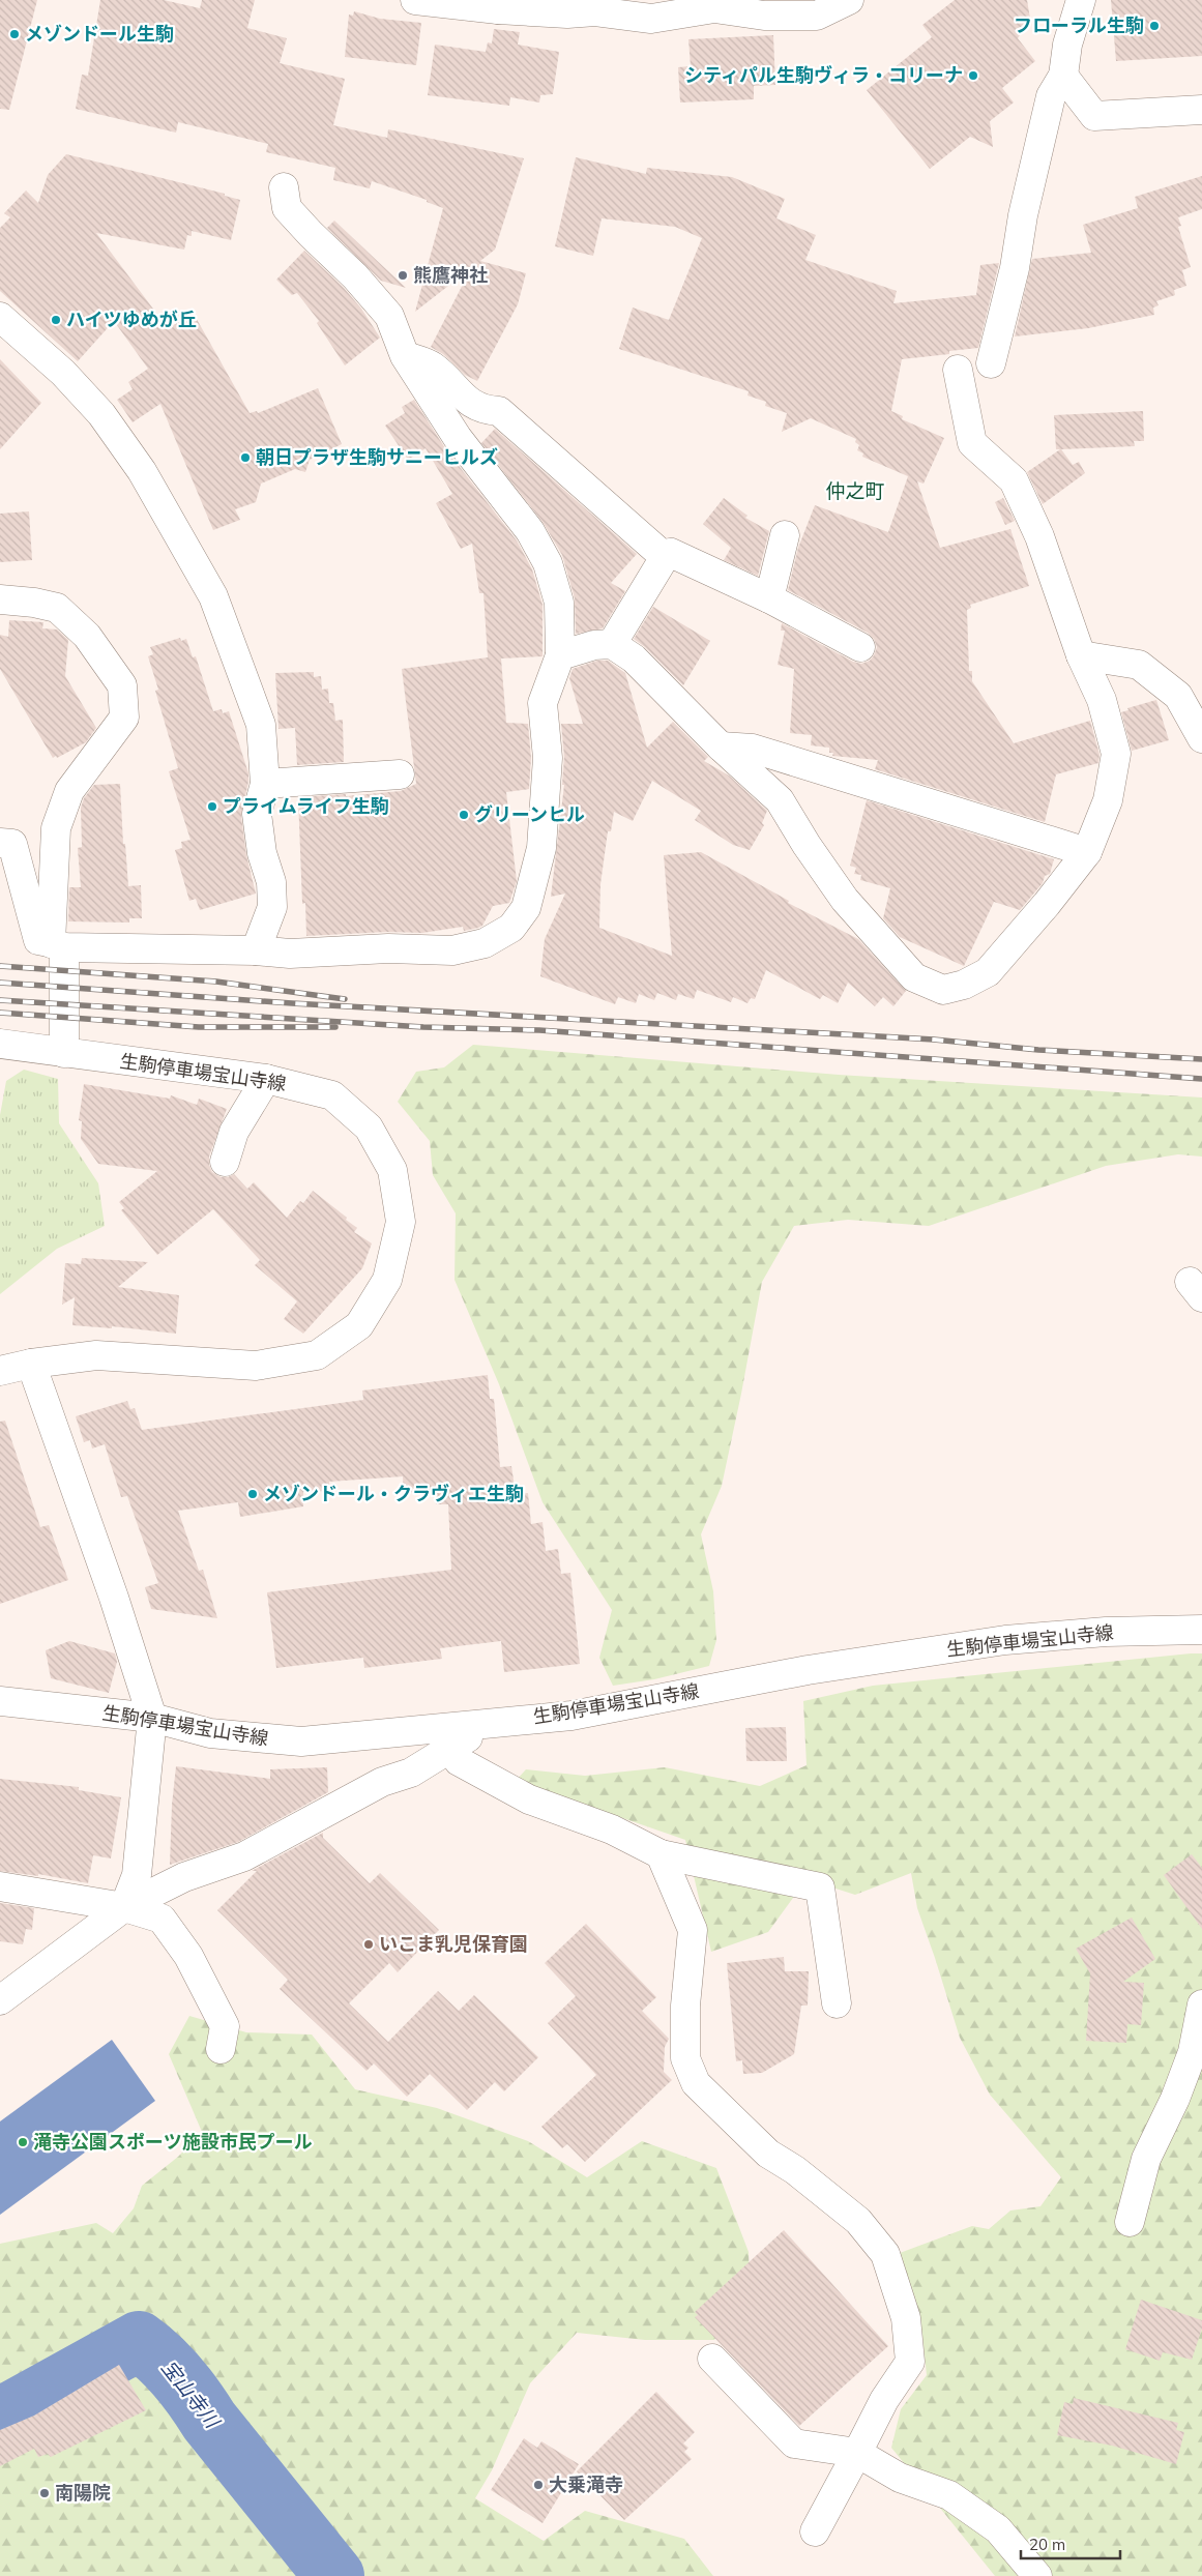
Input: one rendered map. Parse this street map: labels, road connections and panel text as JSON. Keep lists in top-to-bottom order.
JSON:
{
  "streets": {
    "street": ["生駒停車場宝山寺線"]
  },
  "districts": ["仲之町"],
  "water": ["宝山寺川"],
  "places": [
    "フローラル生駒",
    "メゾンドール生駒",
    "シティパル生駒ヴィラ・コリーナ",
    "熊鷹神社",
    "ハイツゆめが丘",
    "朝日プラザ生駒サニーヒルズ",
    "プライムライフ生駒",
    "グリーンヒル",
    "メゾンドール・クラヴィエ生駒",
    "いこま乳児保育園",
    "滝寺公園スポーツ施設市民プール",
    "大乗滝寺",
    "南陽院"
  ],
  "scale_bar": "20 m"
}
